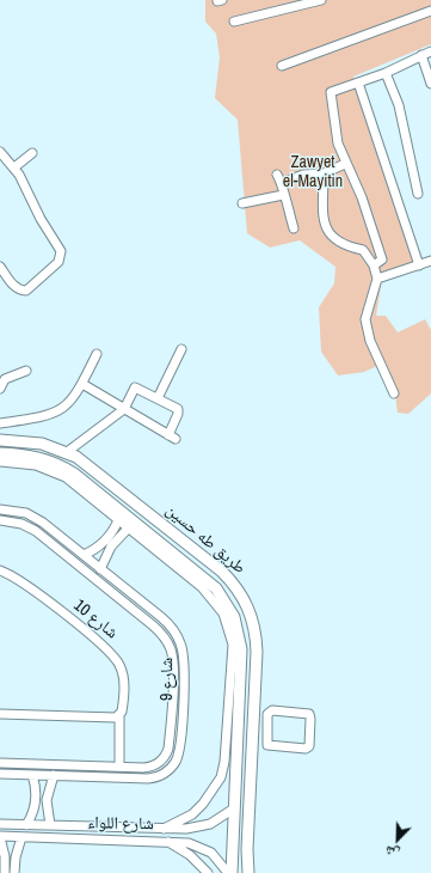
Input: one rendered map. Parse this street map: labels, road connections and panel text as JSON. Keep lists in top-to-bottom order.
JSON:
{
  "streets": {
    "main road": ["طريق طه حسين"],
    "street": ["شارع 10", "شارع 9", "شارع اللواء"]
  },
  "crossings": [
    ["طريق طه حسين", "شارع اللواء"],
    ["شارع 10", "شارع 9"]
  ],
  "parks": ["Zawyet el-Mayitin"],
  "north": "bottom left"
}
